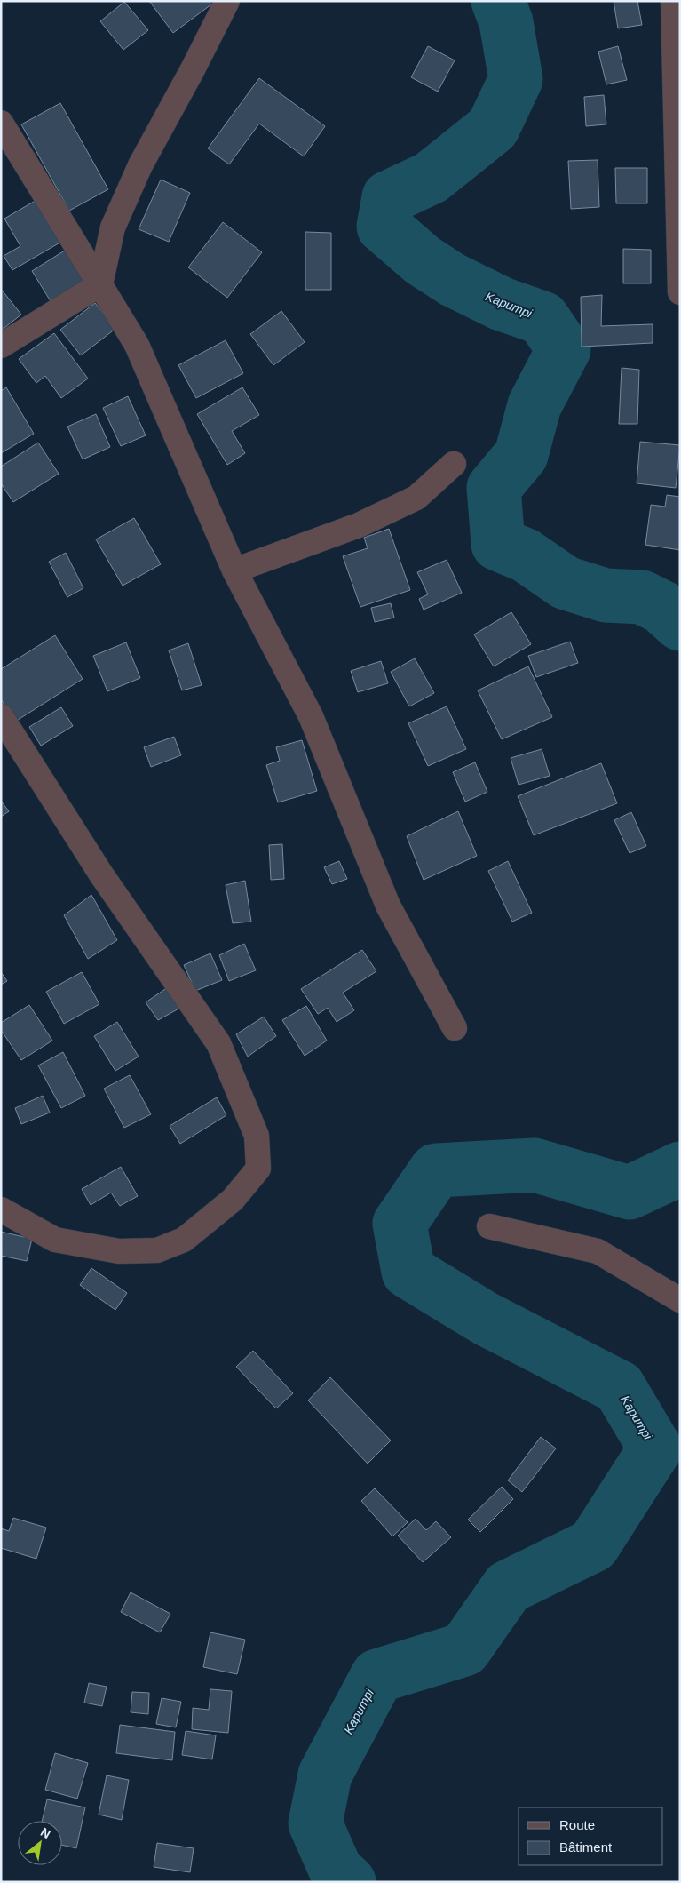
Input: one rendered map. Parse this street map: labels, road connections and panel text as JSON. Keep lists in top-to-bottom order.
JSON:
{
  "water": ["Kapumpi"],
  "legend": ["Route", "Bâtiment"],
  "north": "top right"
}
